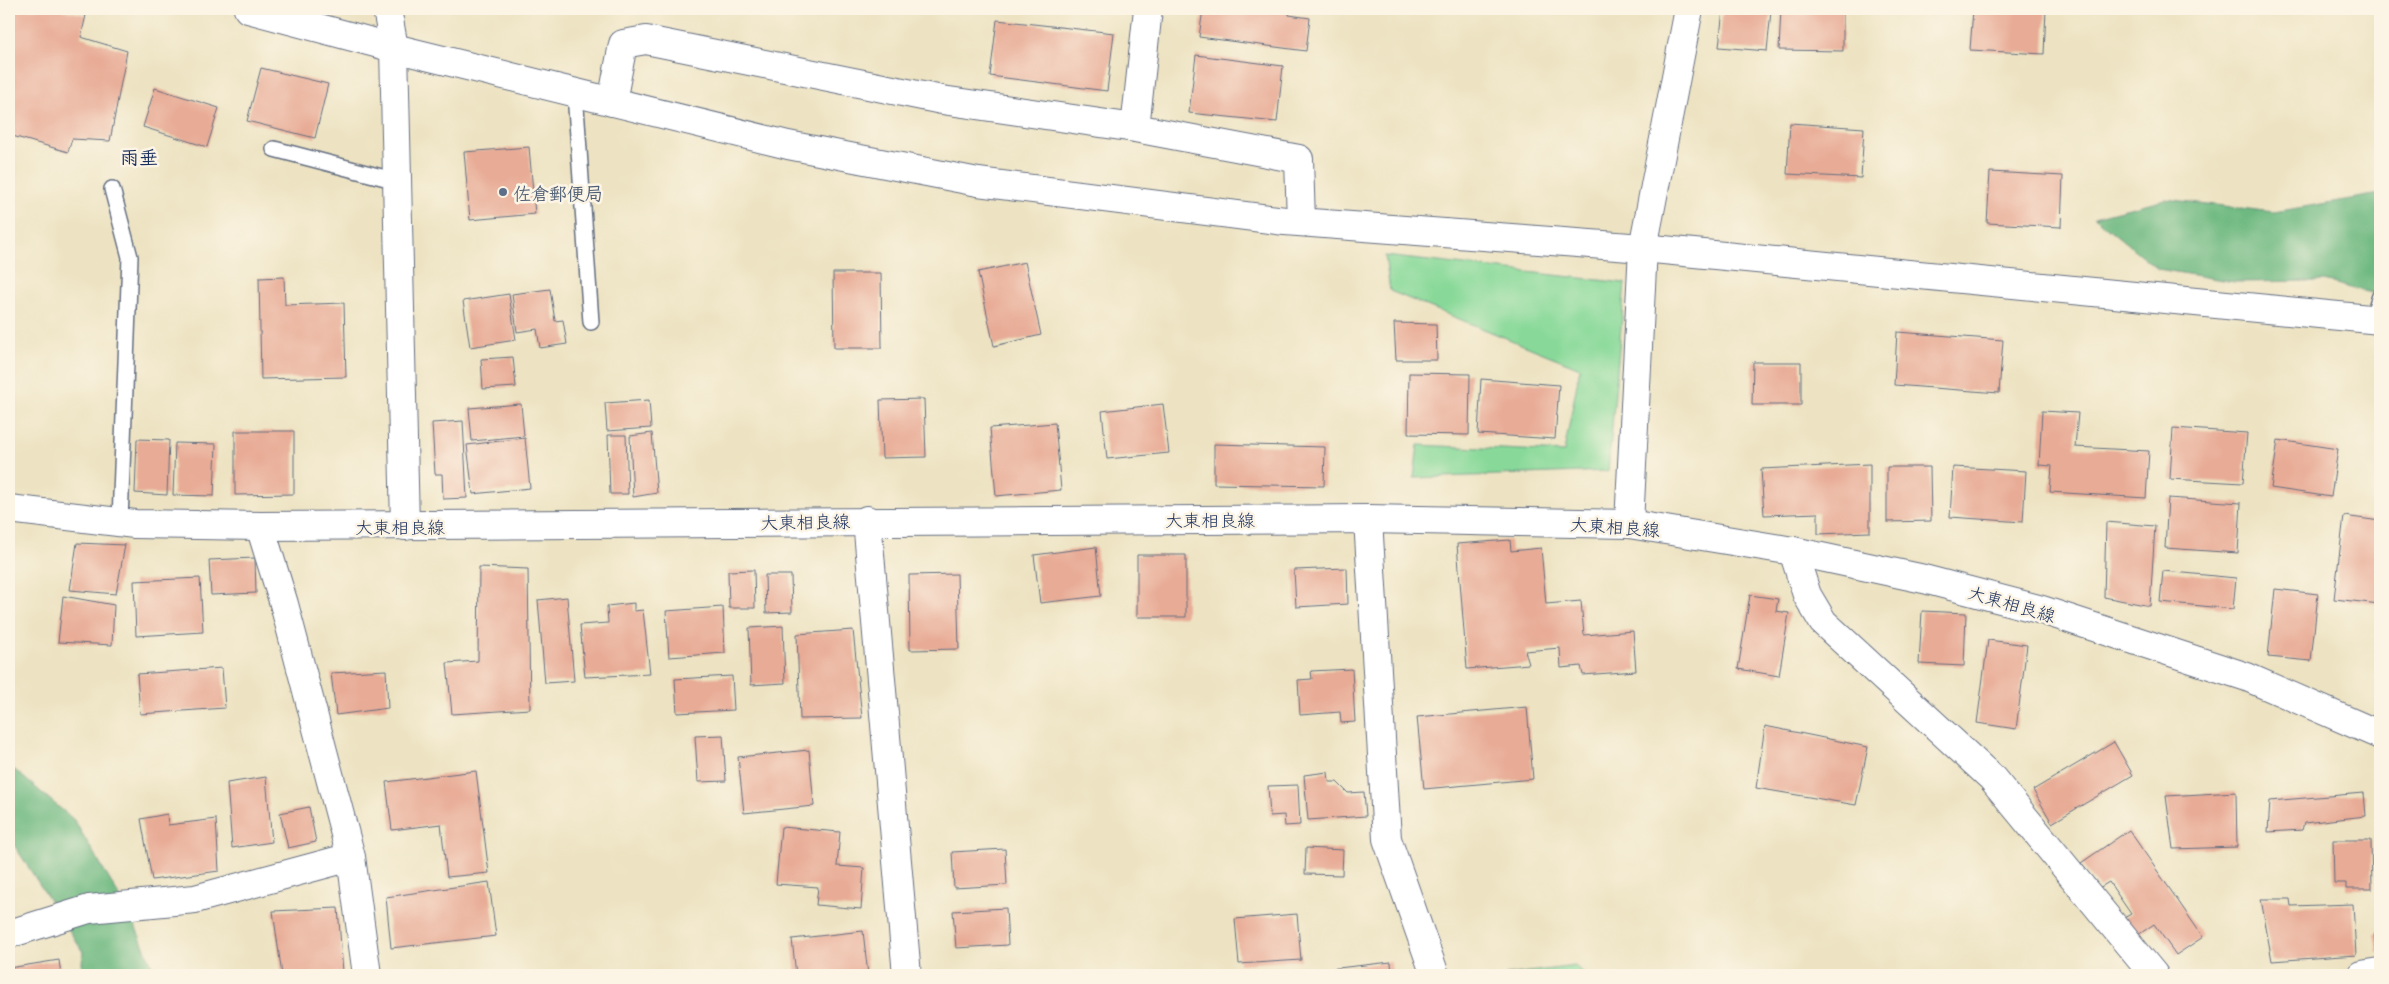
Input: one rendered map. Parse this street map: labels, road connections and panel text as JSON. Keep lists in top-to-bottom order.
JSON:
{
  "streets": {
    "street": ["大東相良線"]
  },
  "districts": ["雨垂"],
  "places": ["佐倉郵便局"]
}
